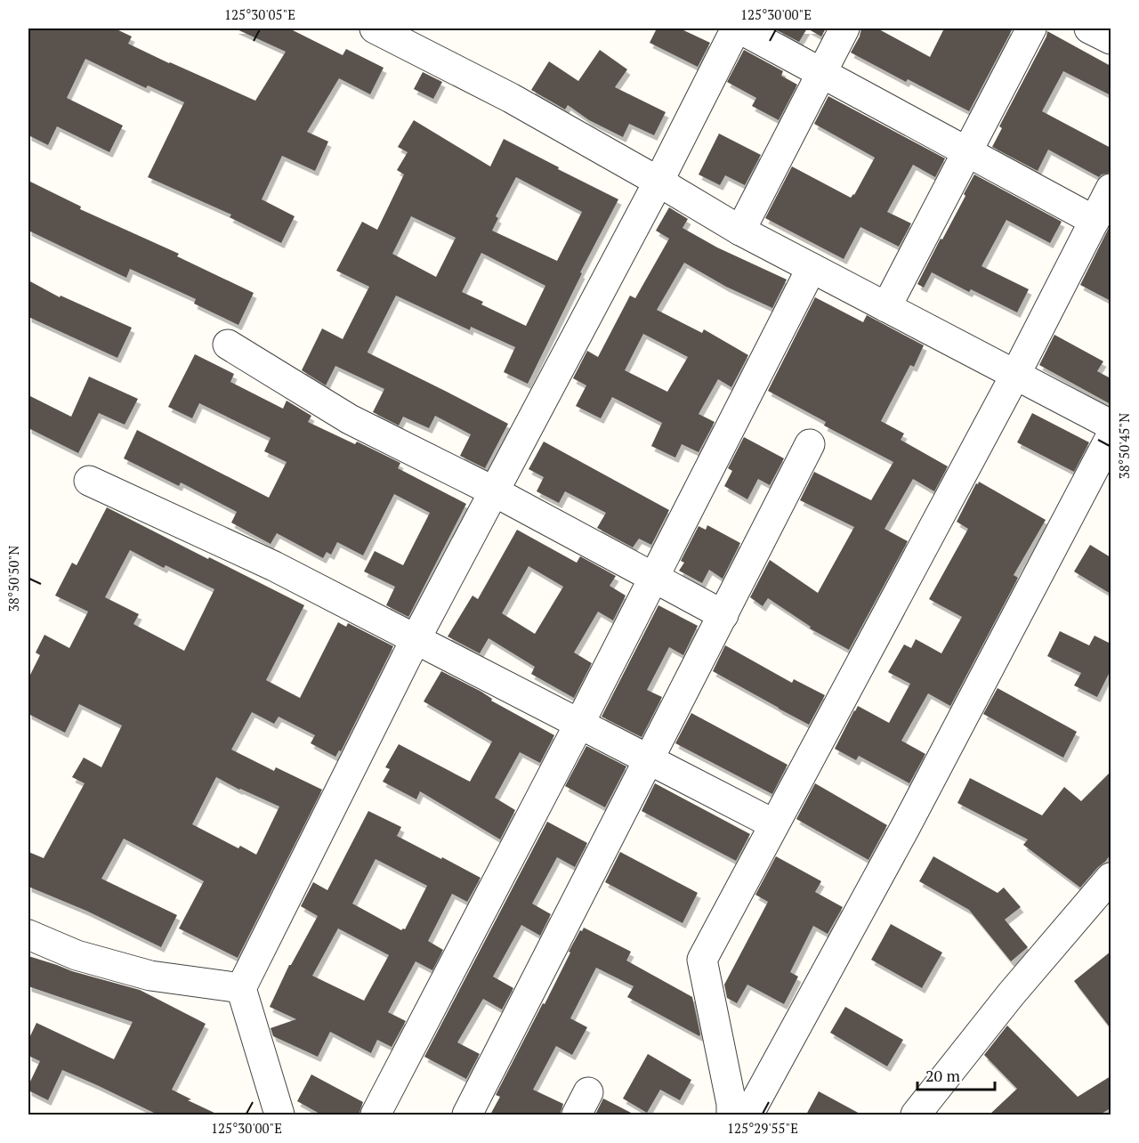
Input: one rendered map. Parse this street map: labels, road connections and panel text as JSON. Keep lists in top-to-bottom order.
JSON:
{
  "scale_bar": "20 m",
  "coordinates": [
    "125°30'05\"E",
    "125°30'00\"E",
    "38°50'45\"N",
    "38°50'50\"N",
    "125°29'55\"E"
  ]
}
